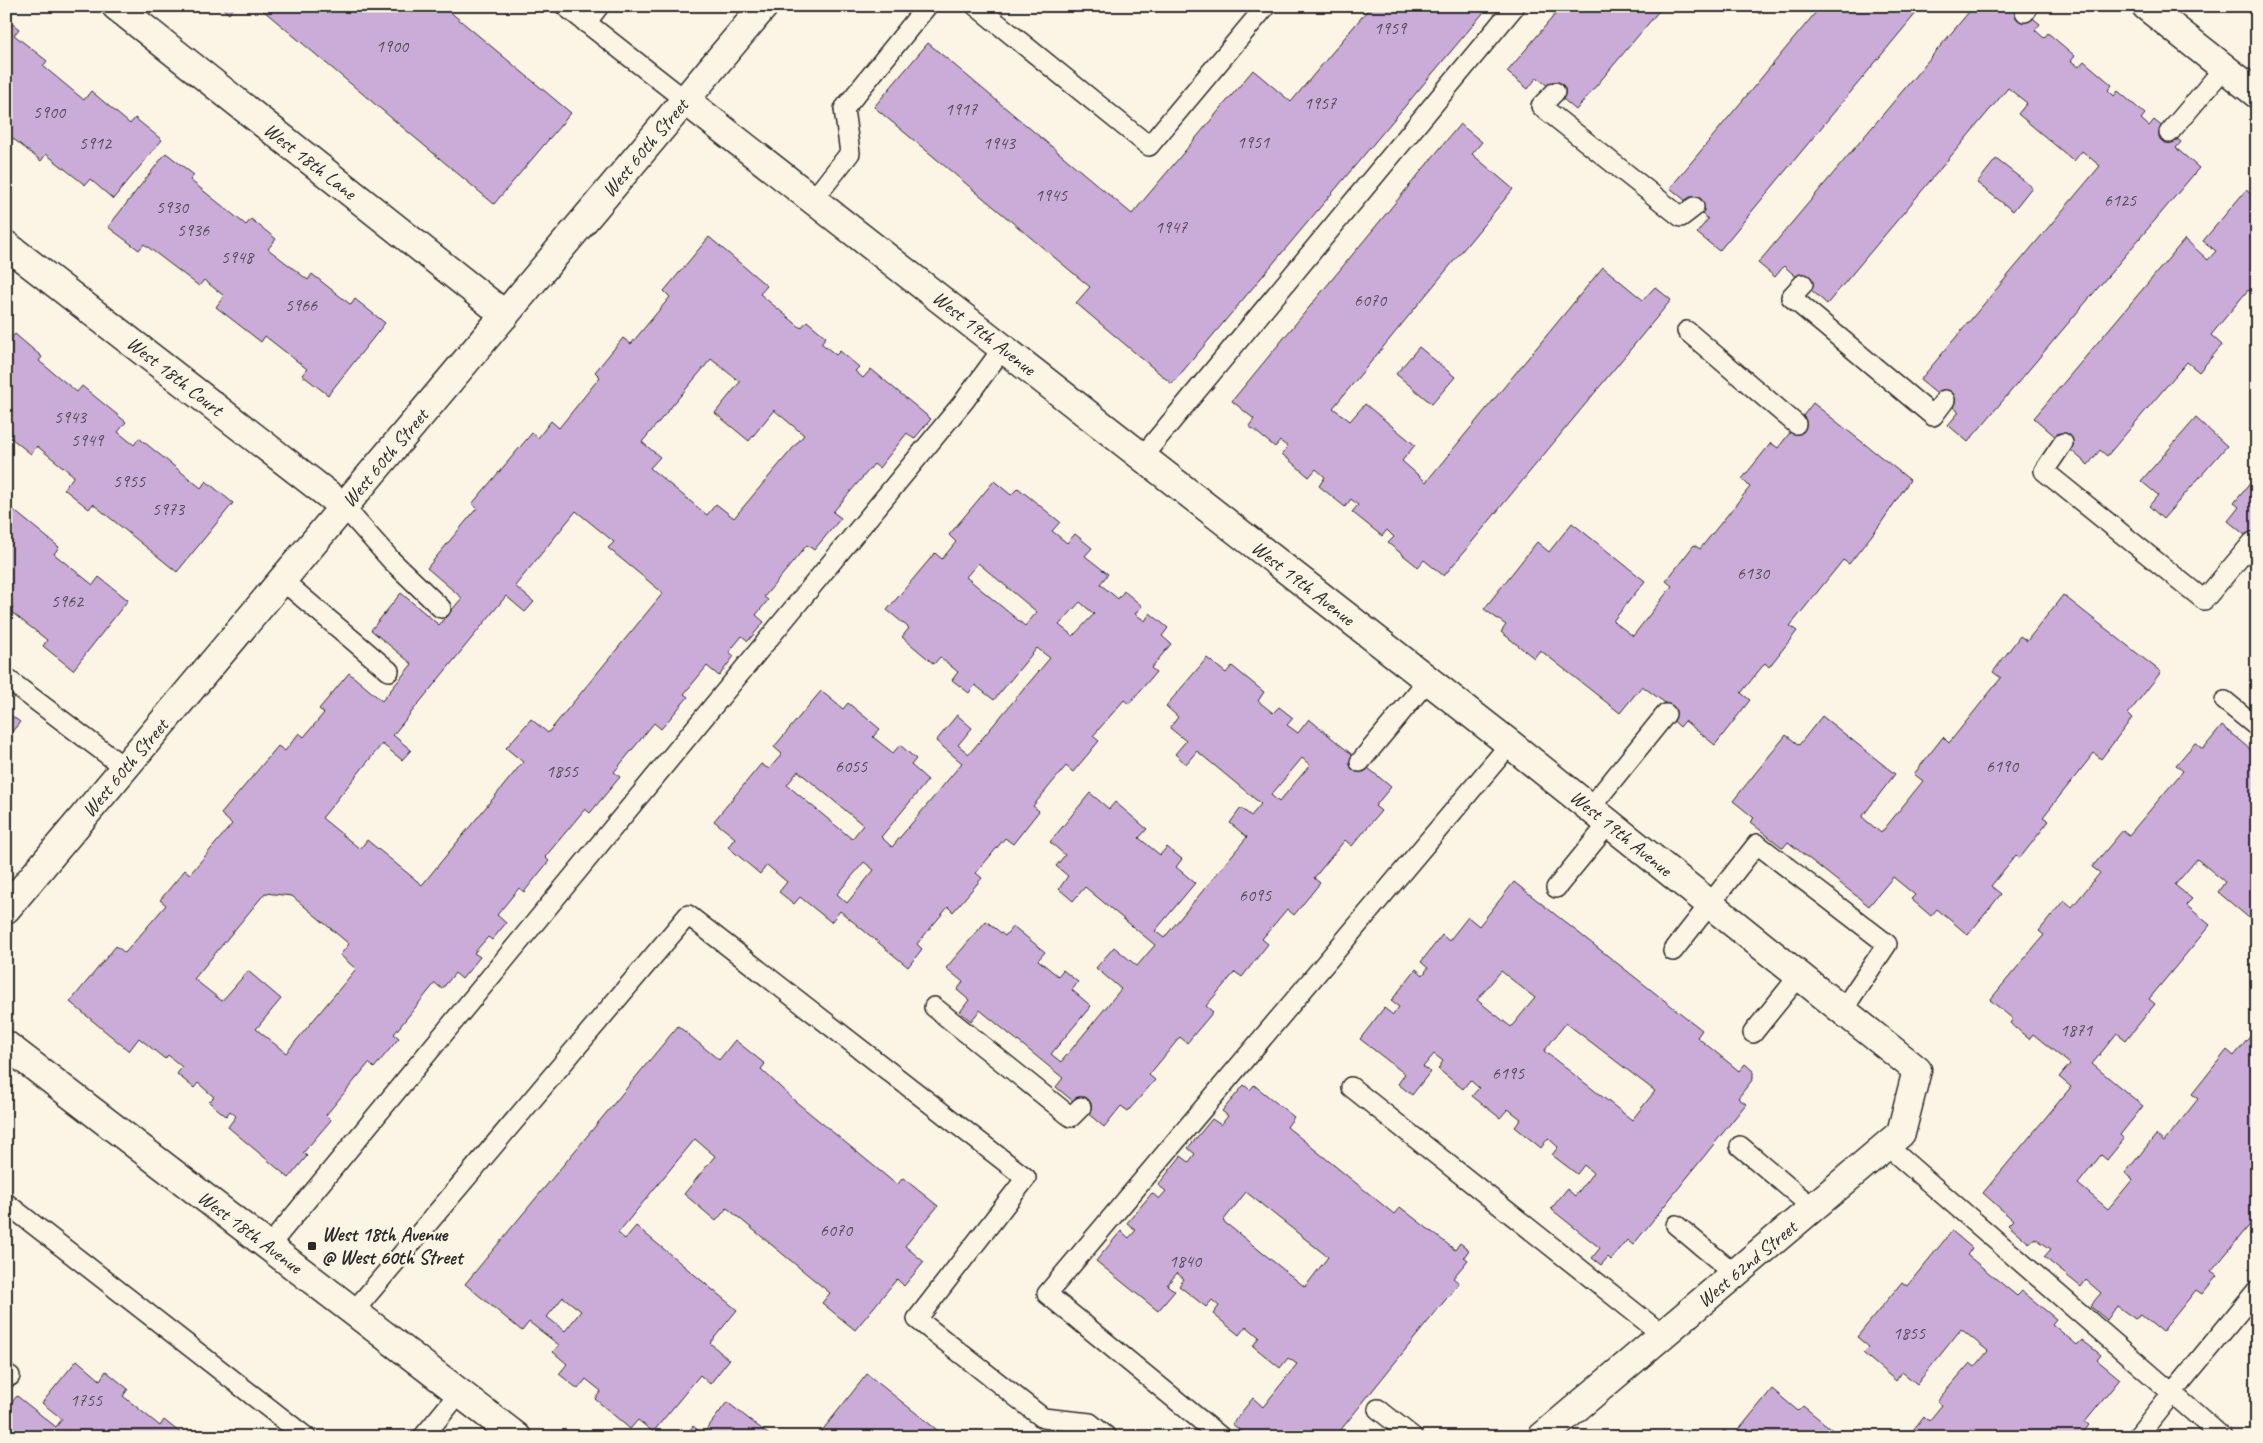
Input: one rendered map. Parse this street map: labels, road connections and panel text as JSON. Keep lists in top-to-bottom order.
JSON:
{
  "streets": {
    "street": [
      "West 60th Street",
      "West 18th Lane",
      "West 19th Avenue",
      "West 18th Court",
      "West 18th Avenue",
      "West 62nd Street"
    ]
  },
  "crossings": [
    ["West 60th Street", "West 18th Lane"],
    ["West 60th Street", "West 19th Avenue"],
    ["West 60th Street", "West 18th Court"],
    ["West 19th Avenue", "West 62nd Street"]
  ],
  "places": {
    "transit": ["West 18th Avenue @ West 60th Street"]
  },
  "house_numbers": [
    "1959",
    "1900",
    "1957",
    "1917",
    "5900",
    "1951",
    "5912",
    "1943",
    "1945",
    "6125",
    "5930",
    "1947",
    "5936",
    "5948",
    "6070",
    "5966",
    "5943",
    "5949",
    "5955",
    "5973",
    "6130",
    "5962",
    "6055",
    "6190",
    "1855",
    "6095",
    "1871",
    "6195",
    "6070",
    "1840",
    "1855",
    "1755"
  ]
}
